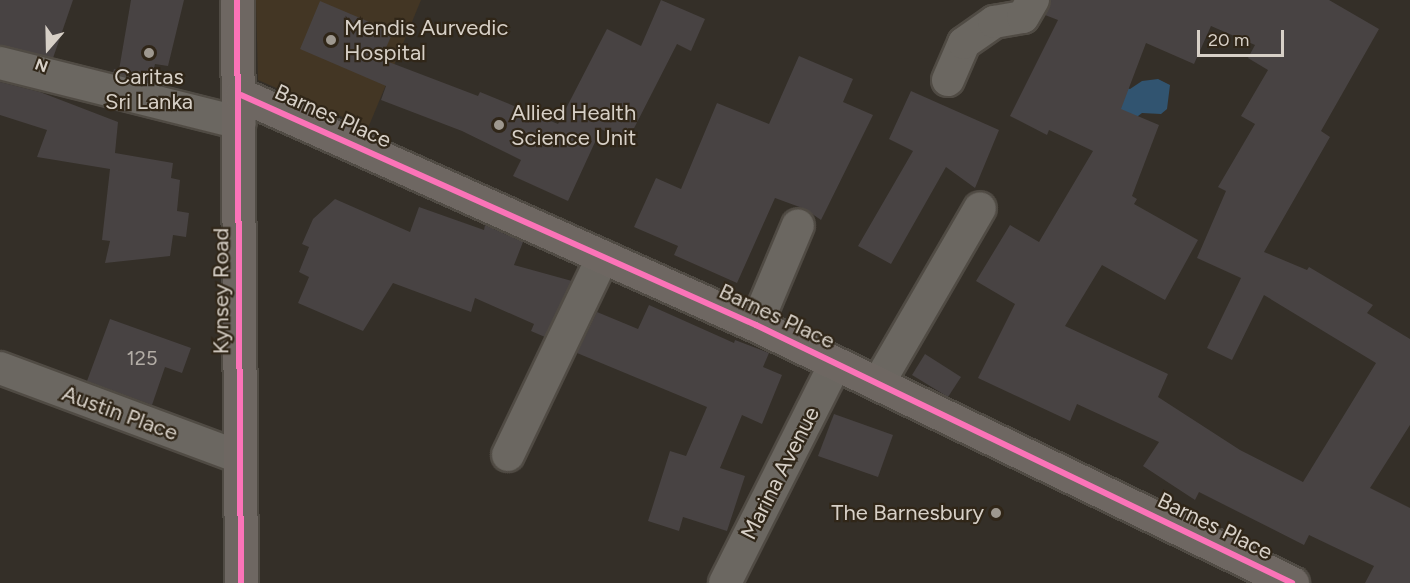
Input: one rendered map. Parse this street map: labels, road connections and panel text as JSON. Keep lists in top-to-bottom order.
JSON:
{
  "streets": {
    "street": [
      "Barnes Place",
      "Kynsey Road",
      "Austin Place",
      "Marina Avenue"
    ]
  },
  "crossings": [
    ["Barnes Place", "Kynsey Road"],
    ["Barnes Place", "Marina Avenue"],
    ["Kynsey Road", "Austin Place"]
  ],
  "places": [
    "Mendis Aurvedic Hospital",
    "Caritas Sri Lanka",
    "Allied Health Science Unit",
    "The Barnesbury"
  ],
  "house_numbers": ["125"],
  "scale_bar": "20 m",
  "north": "bottom"
}
